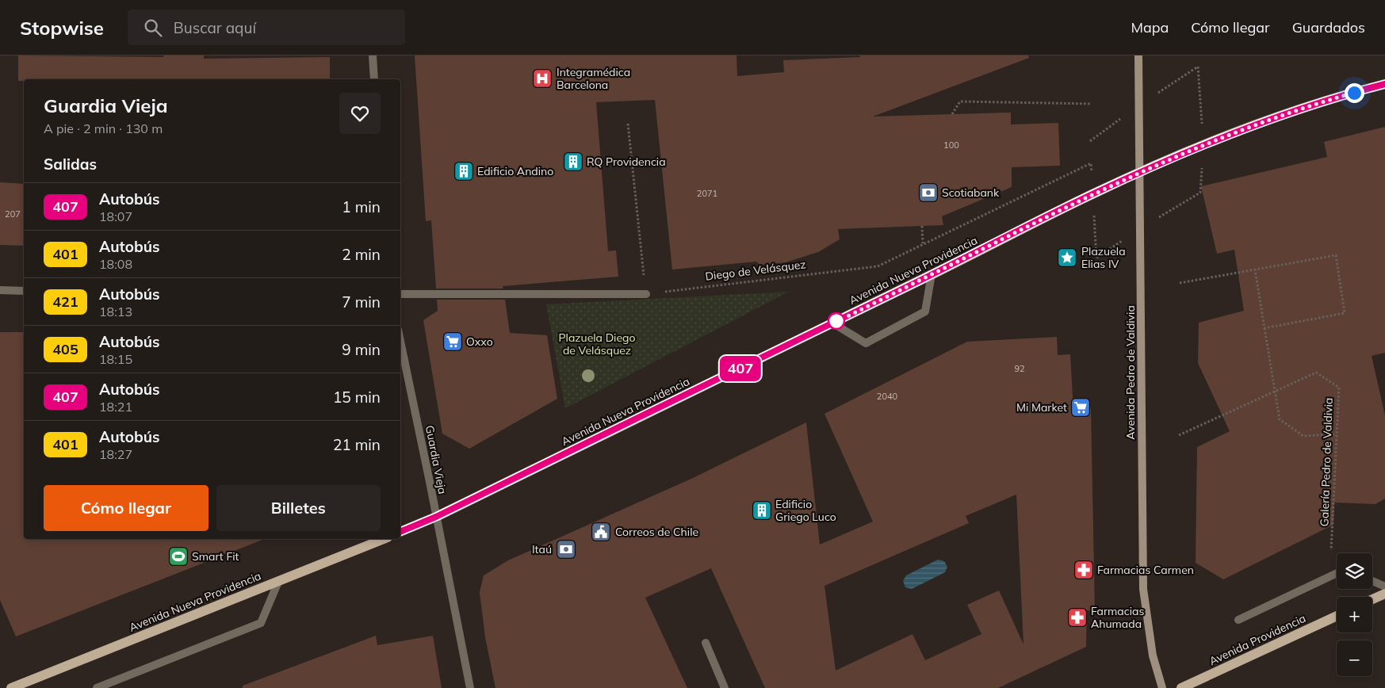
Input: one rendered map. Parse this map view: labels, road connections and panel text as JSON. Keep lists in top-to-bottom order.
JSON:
{
  "streets": {
    "main road": ["Avenida Nueva Providencia", "Avenida Pedro de Valdivia", "Avenida Providencia"],
    "street": ["Guardia Vieja"],
    "path": ["Diego de Velásquez", "Galería Pedro de Valdivia"]
  },
  "crossings": [
    ["Avenida Nueva Providencia", "Avenida Pedro de Valdivia"],
    ["Avenida Nueva Providencia", "Guardia Vieja"]
  ],
  "parks": ["Plazuela Diego de Velásquez"],
  "places": {
    "hospital": ["Integramédica Barcelona"],
    "building": ["RQ Providencia", "Edificio Andino", "Edificio Griego Luco"],
    "bank": ["Scotiabank", "Itaú"],
    "place": ["Plazuela Elias IV"],
    "supermarket": ["Oxxo", "Mi Market"],
    "public building": ["Correos de Chile"],
    "sports": ["Smart Fit"],
    "pharmacy": ["Farmacias Carmen", "Farmacias Ahumada"]
  },
  "lines": ["bus line 407"],
  "house_numbers": [
    "100",
    "2071",
    "207",
    "92",
    "2040"
  ],
  "page": {
    "header": "Stopwise",
    "search": "Buscar aquí",
    "nav": ["Mapa", "Cómo llegar", "Guardados"],
    "on_map": "407",
    "heading": [
      ["Guardia Vieja", "A pie · 2 min · 130 m"],
      "Salidas"
    ],
    "list": [
      {
        "mark": "407",
        "name": "Autobús",
        "note": "18:07",
        "value": "1 min"
      },
      {
        "mark": "401",
        "name": "Autobús",
        "note": "18:08",
        "value": "2 min"
      },
      {
        "mark": "421",
        "name": "Autobús",
        "note": "18:13",
        "value": "7 min"
      },
      {
        "mark": "405",
        "name": "Autobús",
        "note": "18:15",
        "value": "9 min"
      },
      {
        "mark": "407",
        "name": "Autobús",
        "note": "18:21",
        "value": "15 min"
      },
      {
        "mark": "401",
        "name": "Autobús",
        "note": "18:27",
        "value": "21 min"
      }
    ],
    "buttons": ["Cómo llegar", "Billetes"],
    "map_buttons": ["+", "−"]
  }
}
